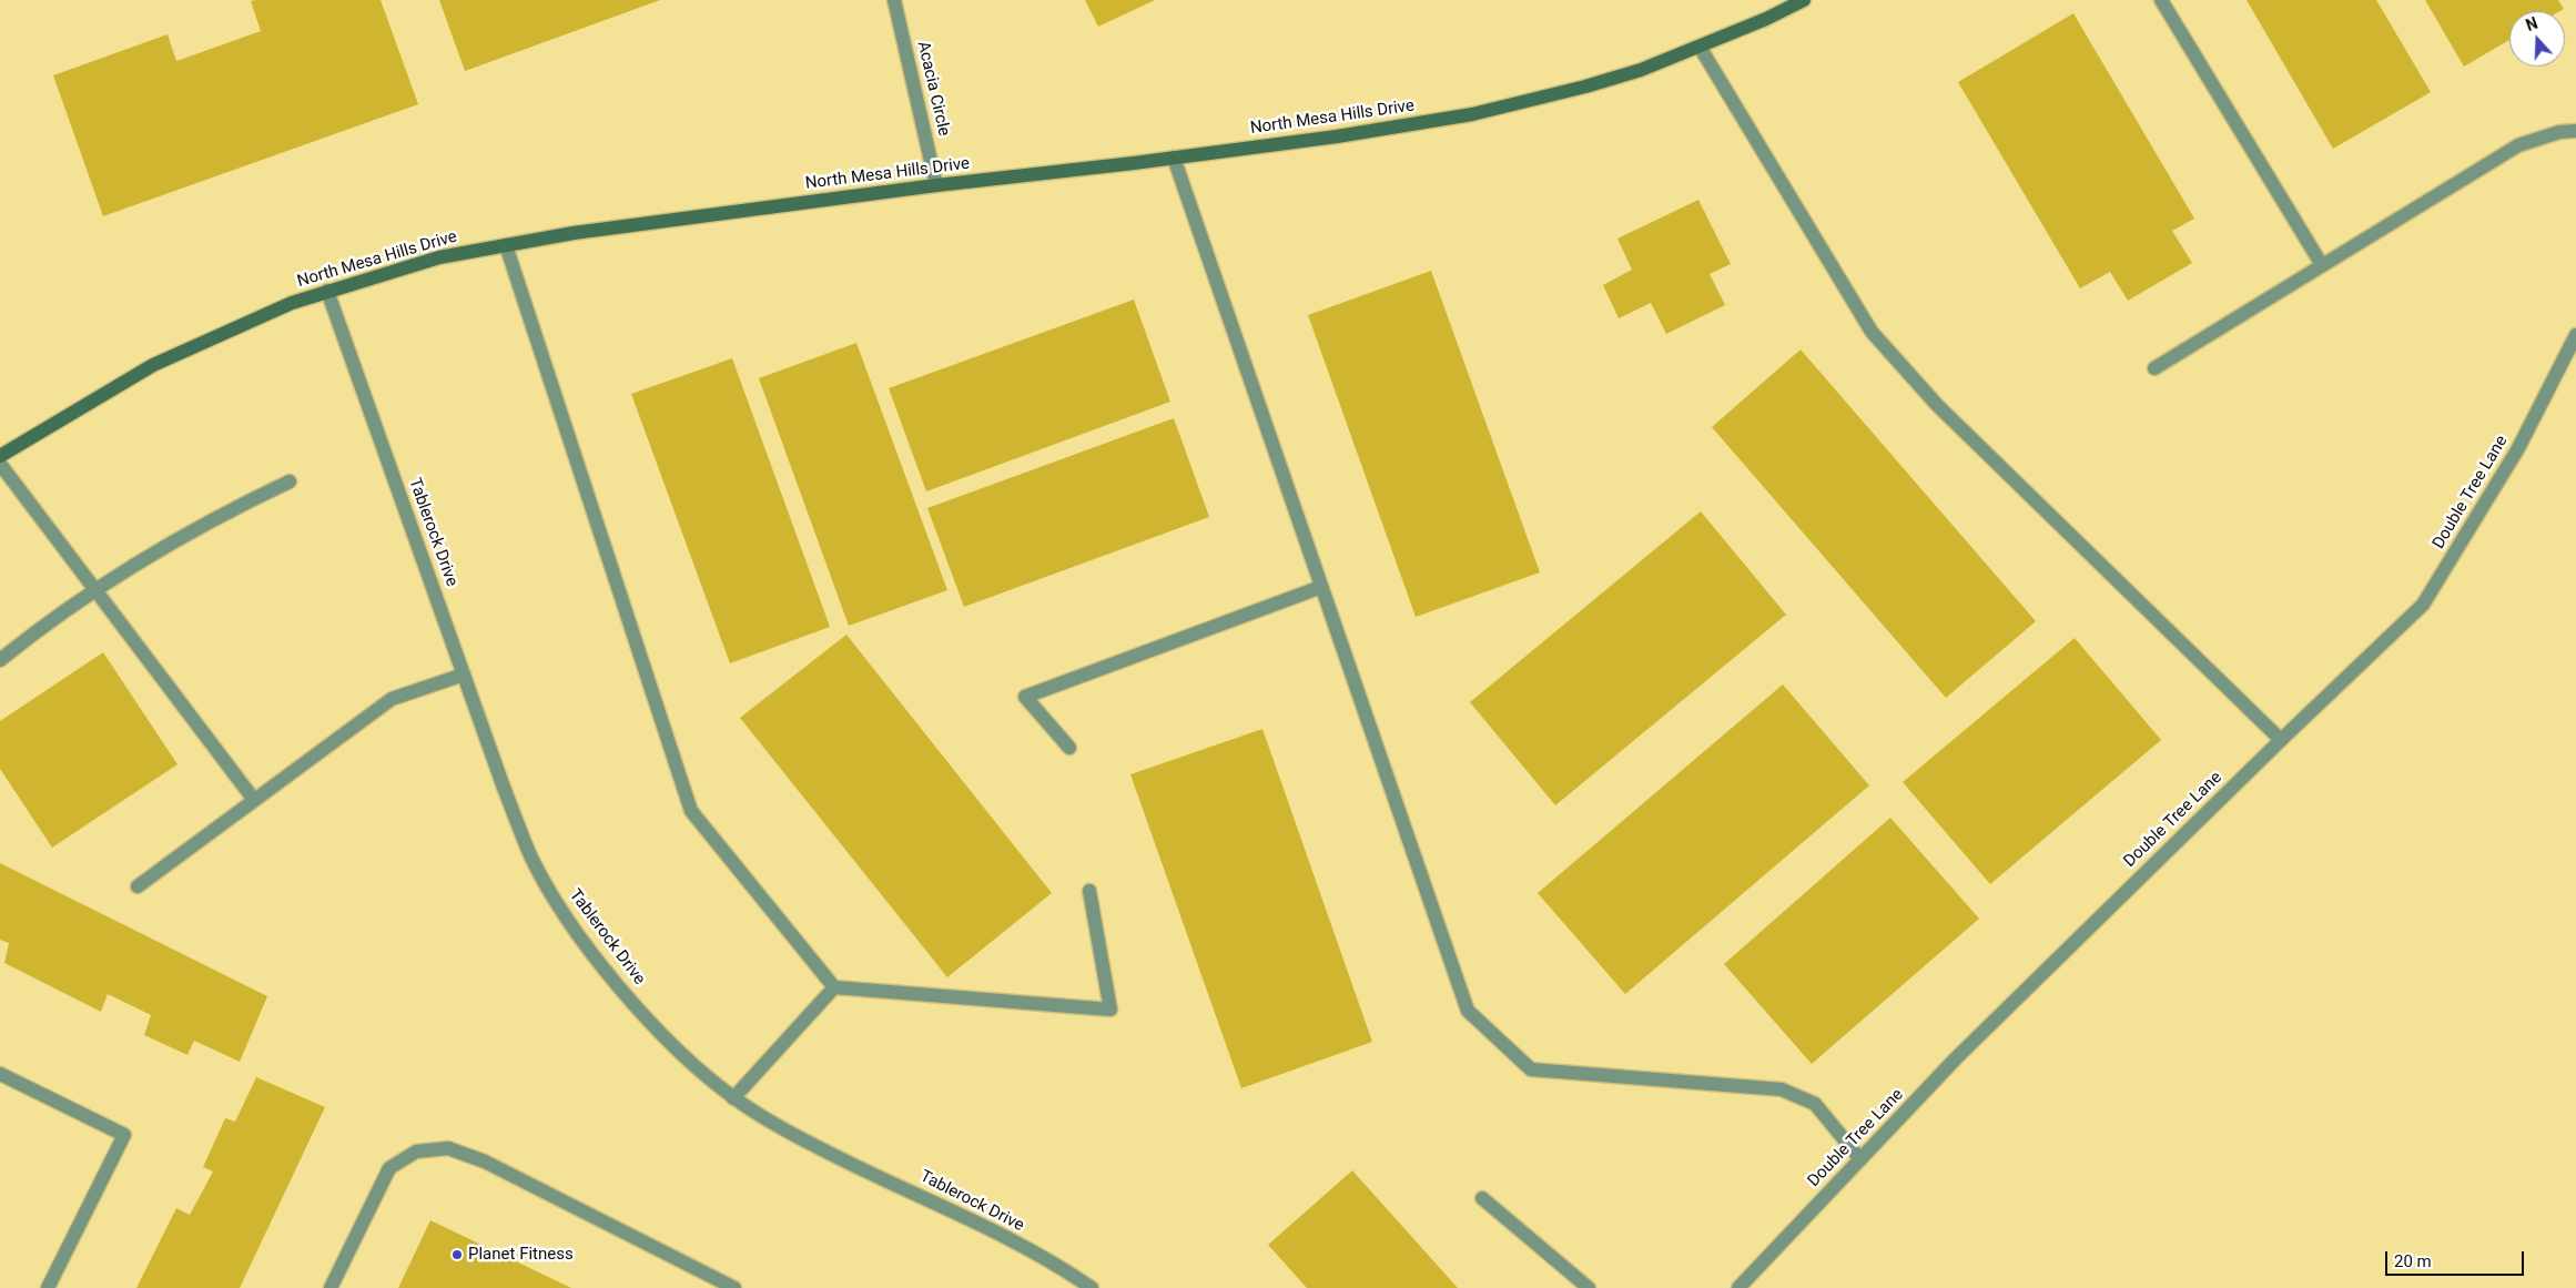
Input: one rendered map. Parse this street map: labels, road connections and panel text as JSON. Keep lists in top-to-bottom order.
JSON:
{
  "streets": {
    "street": [
      "Acacia Circle",
      "North Mesa Hills Drive",
      "Double Tree Lane",
      "Tablerock Drive"
    ]
  },
  "crossings": [
    ["Acacia Circle", "North Mesa Hills Drive"],
    ["North Mesa Hills Drive", "Tablerock Drive"]
  ],
  "places": ["Planet Fitness"],
  "scale_bar": "20 m",
  "north": "top"
}
